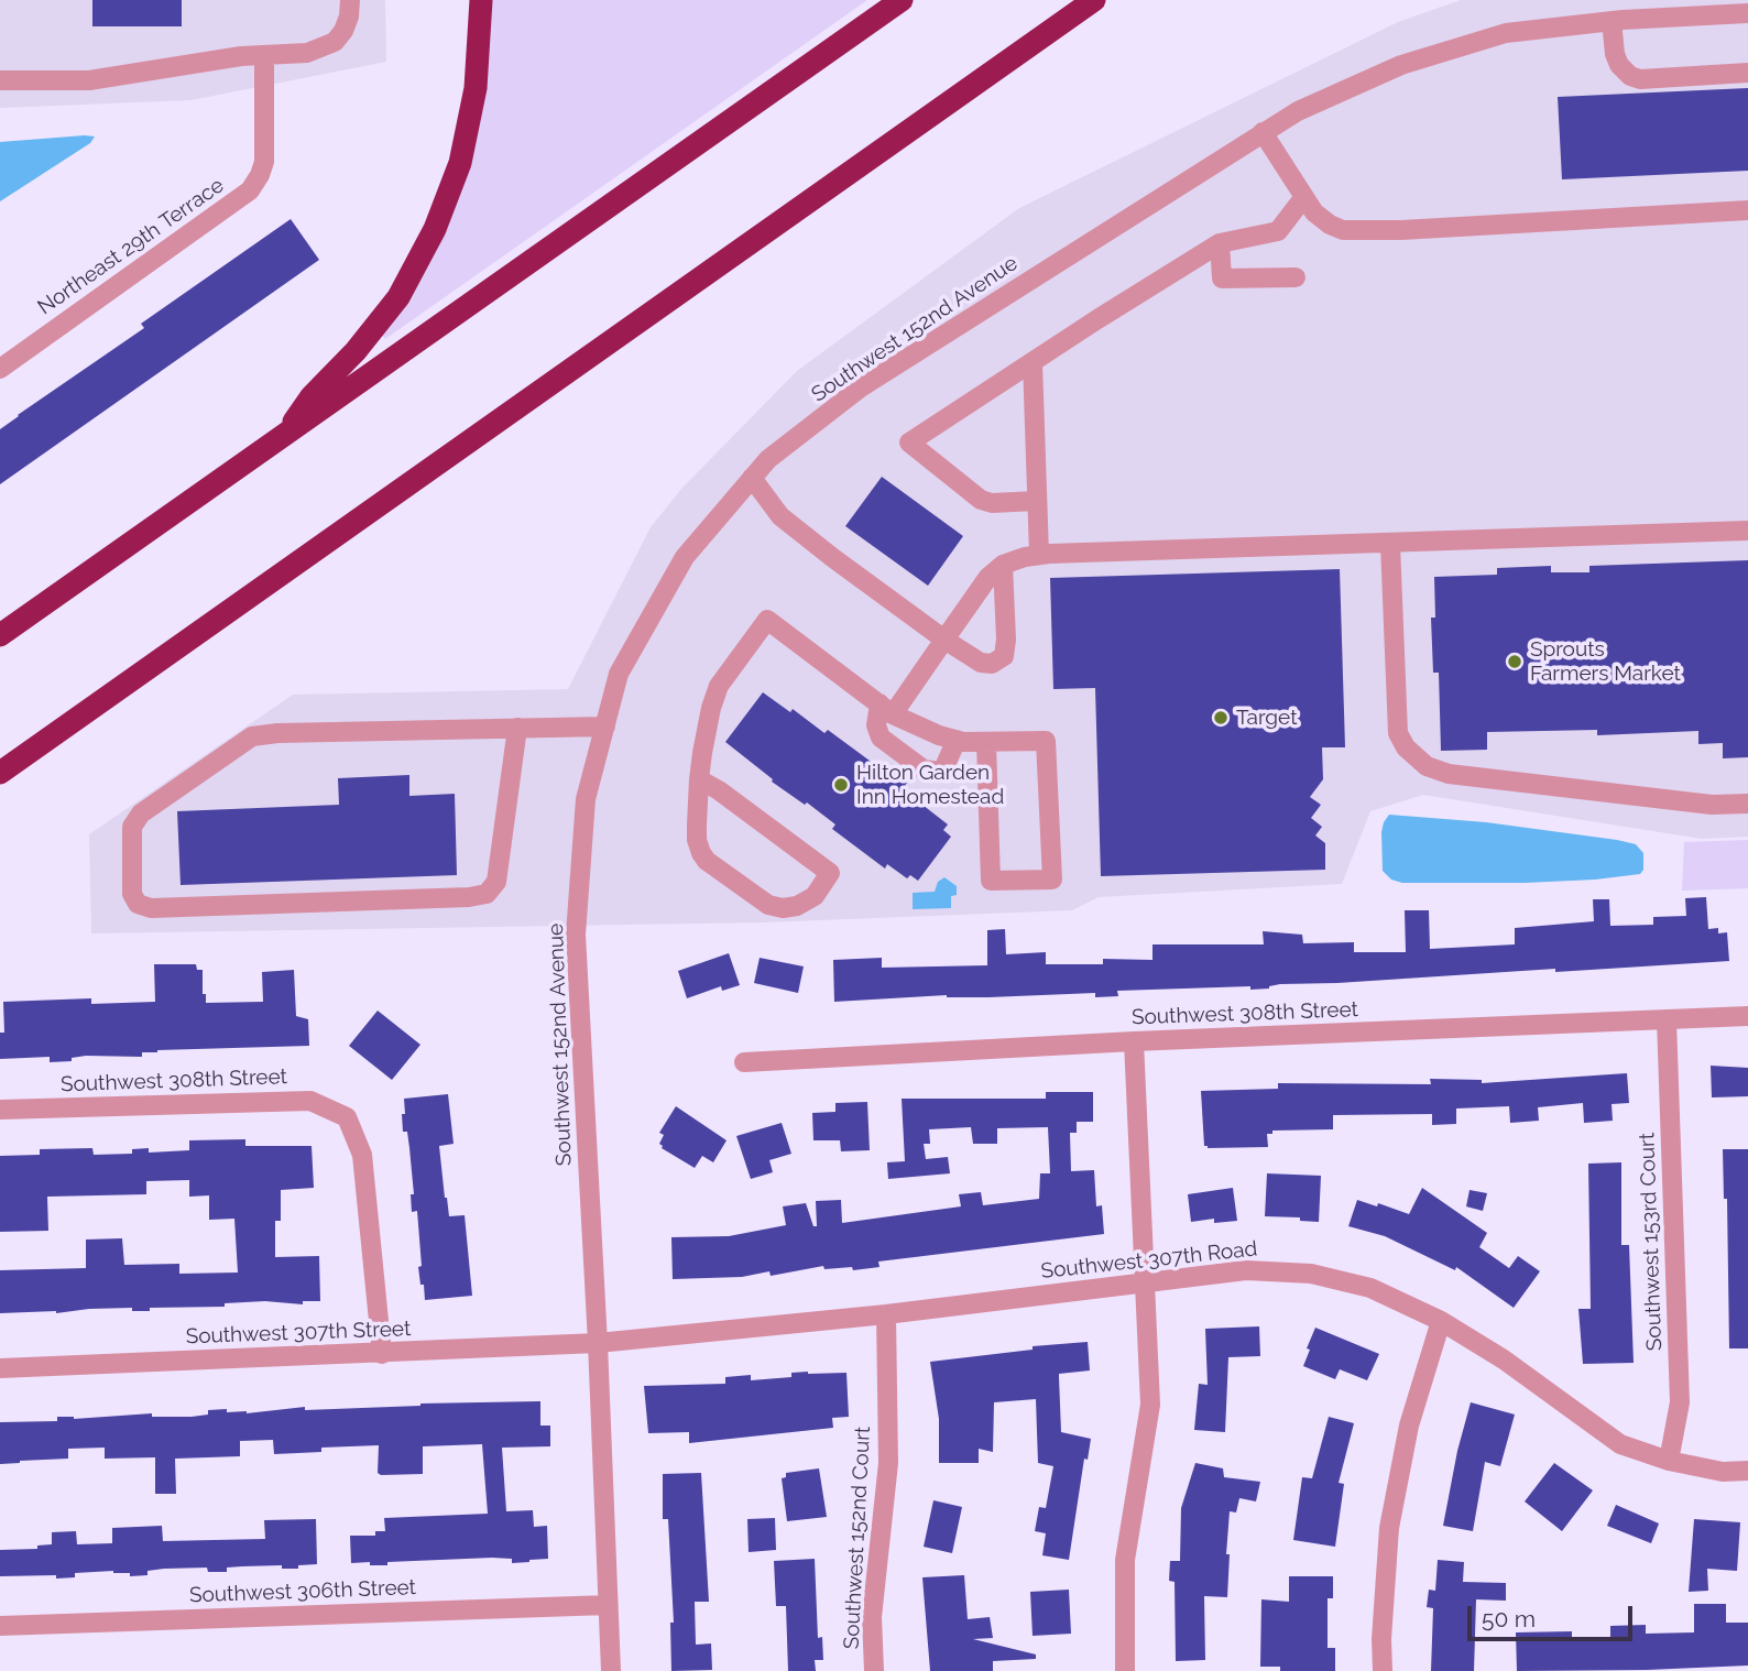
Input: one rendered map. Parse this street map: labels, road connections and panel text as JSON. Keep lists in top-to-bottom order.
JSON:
{
  "streets": {
    "street": [
      "Northeast 29th Terrace",
      "Southwest 152nd Avenue",
      "Southwest 308th Street",
      "Southwest 153rd Court",
      "Southwest 307th Road",
      "Southwest 307th Street",
      "Southwest 152nd Court",
      "Southwest 306th Street"
    ]
  },
  "crossings": [
    ["Southwest 152nd Avenue", "Southwest 307th Road"],
    ["Southwest 152nd Avenue", "Southwest 307th Street"],
    ["Southwest 152nd Avenue", "Southwest 306th Street"],
    ["Southwest 308th Street", "Southwest 153rd Court"],
    ["Southwest 308th Street", "Southwest 307th Street"],
    ["Southwest 153rd Court", "Southwest 307th Road"],
    ["Southwest 307th Road", "Southwest 307th Street"],
    ["Southwest 307th Road", "Southwest 152nd Court"]
  ],
  "places": ["Sprouts Farmers Market", "Target", "Hilton Garden Inn Homestead"],
  "scale_bar": "50 m"
}
